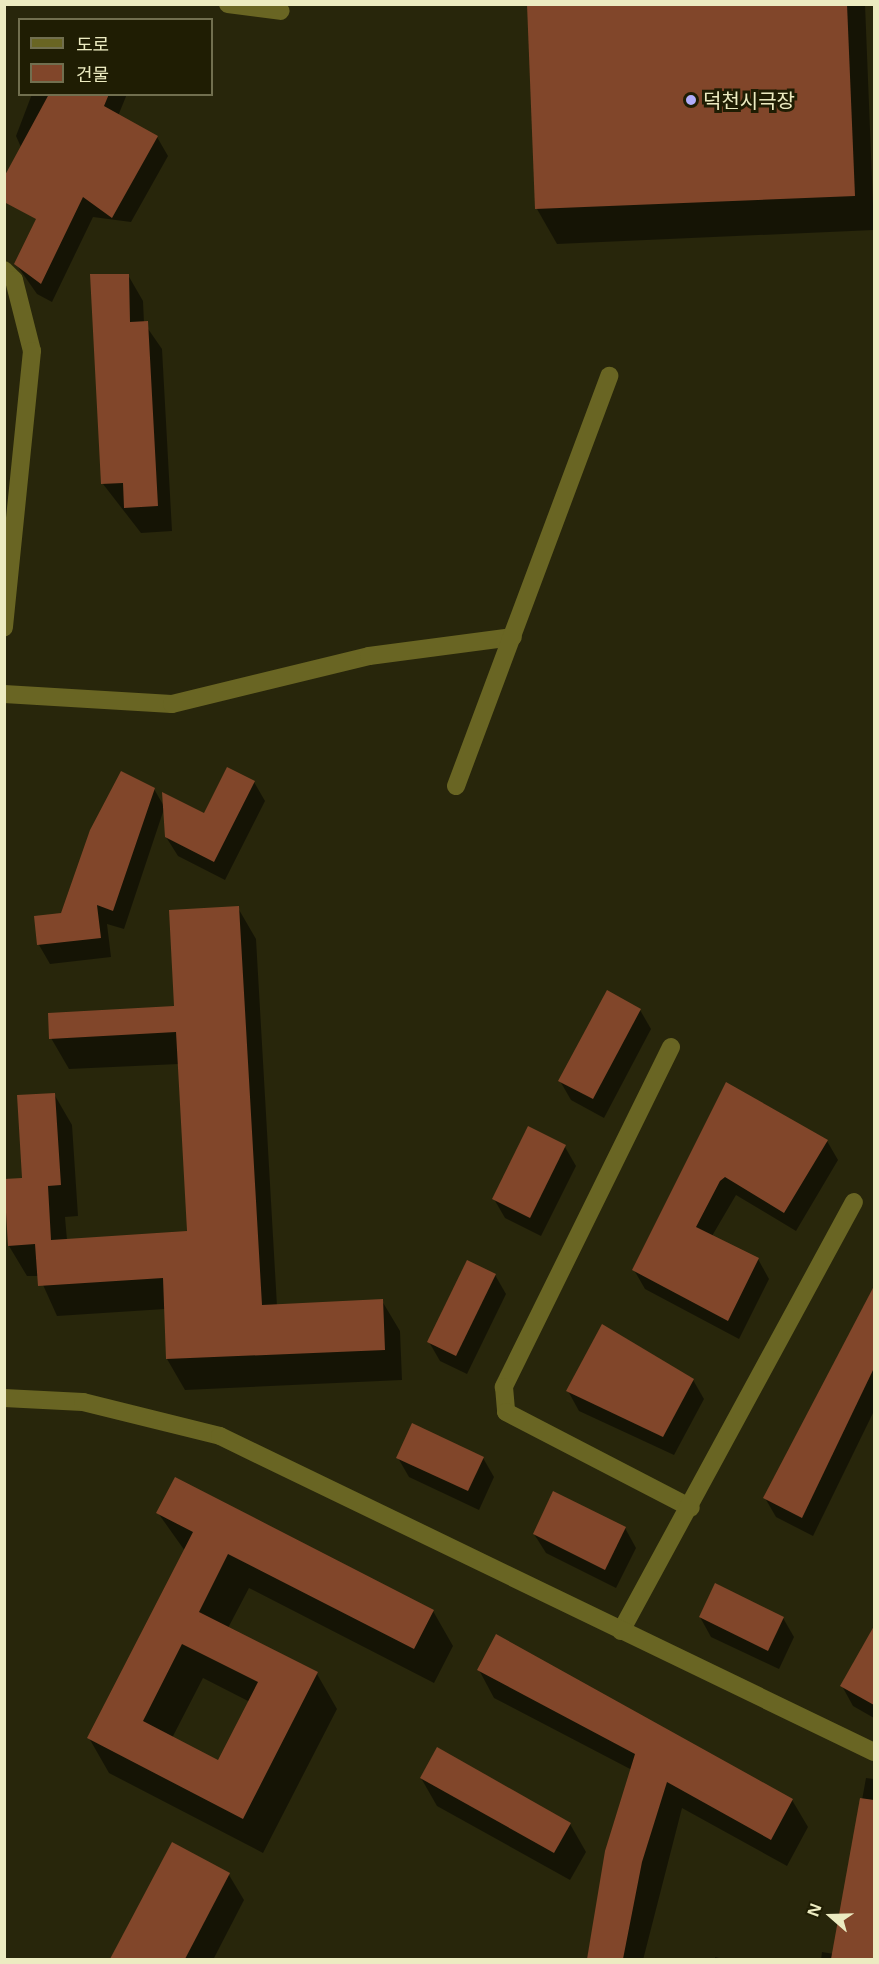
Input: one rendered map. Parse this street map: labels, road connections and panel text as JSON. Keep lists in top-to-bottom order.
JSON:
{
  "places": ["덕천시극장"],
  "legend": ["도로", "건물"],
  "north": "left"
}
